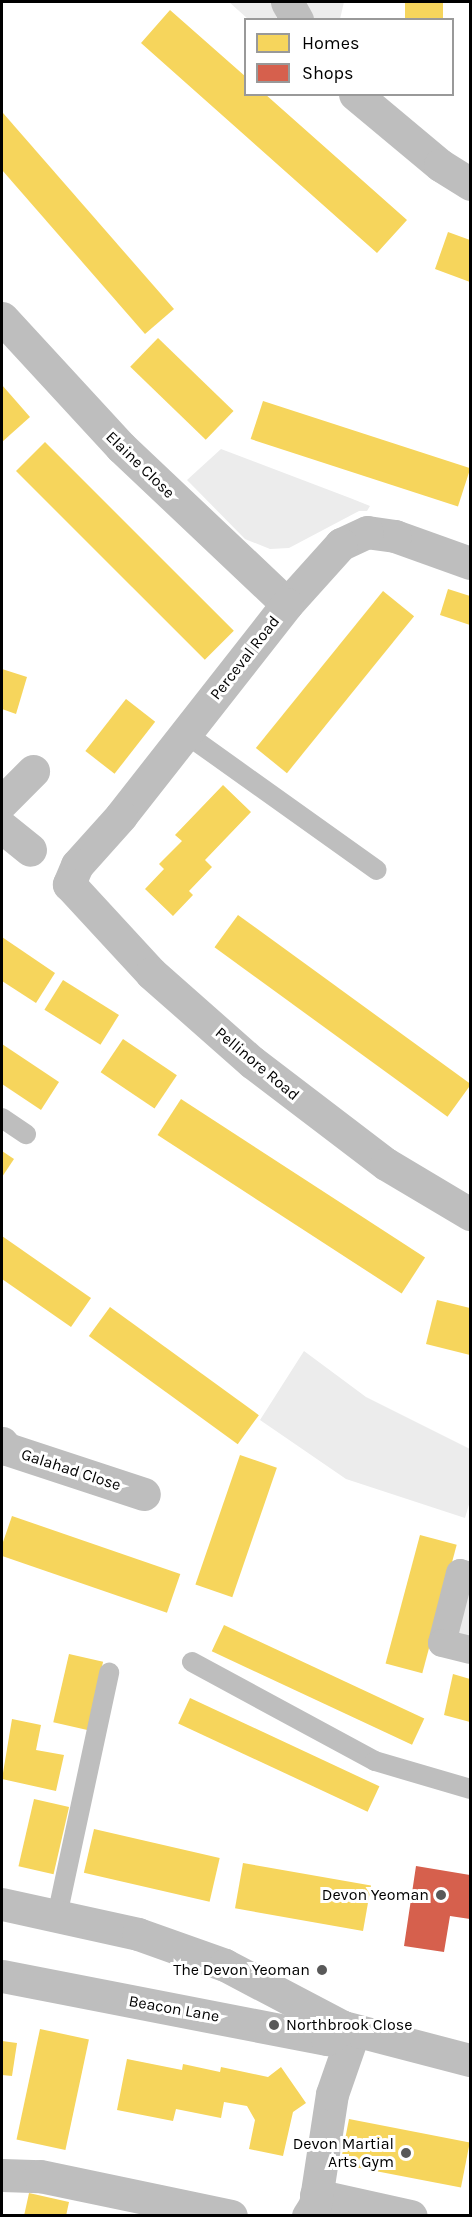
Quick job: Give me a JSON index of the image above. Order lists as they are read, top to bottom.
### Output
{
  "streets": {
    "street": [
      "Elaine Close",
      "Perceval Road",
      "Pellinore Road",
      "Galahad Close",
      "Beacon Lane"
    ]
  },
  "crossings": [
    ["Elaine Close", "Perceval Road"],
    ["Perceval Road", "Pellinore Road"]
  ],
  "places": [
    "Devon Yeoman",
    "The Devon Yeoman",
    "Northbrook Close",
    "Devon Martial Arts Gym"
  ],
  "legend": ["Homes", "Shops"]
}
